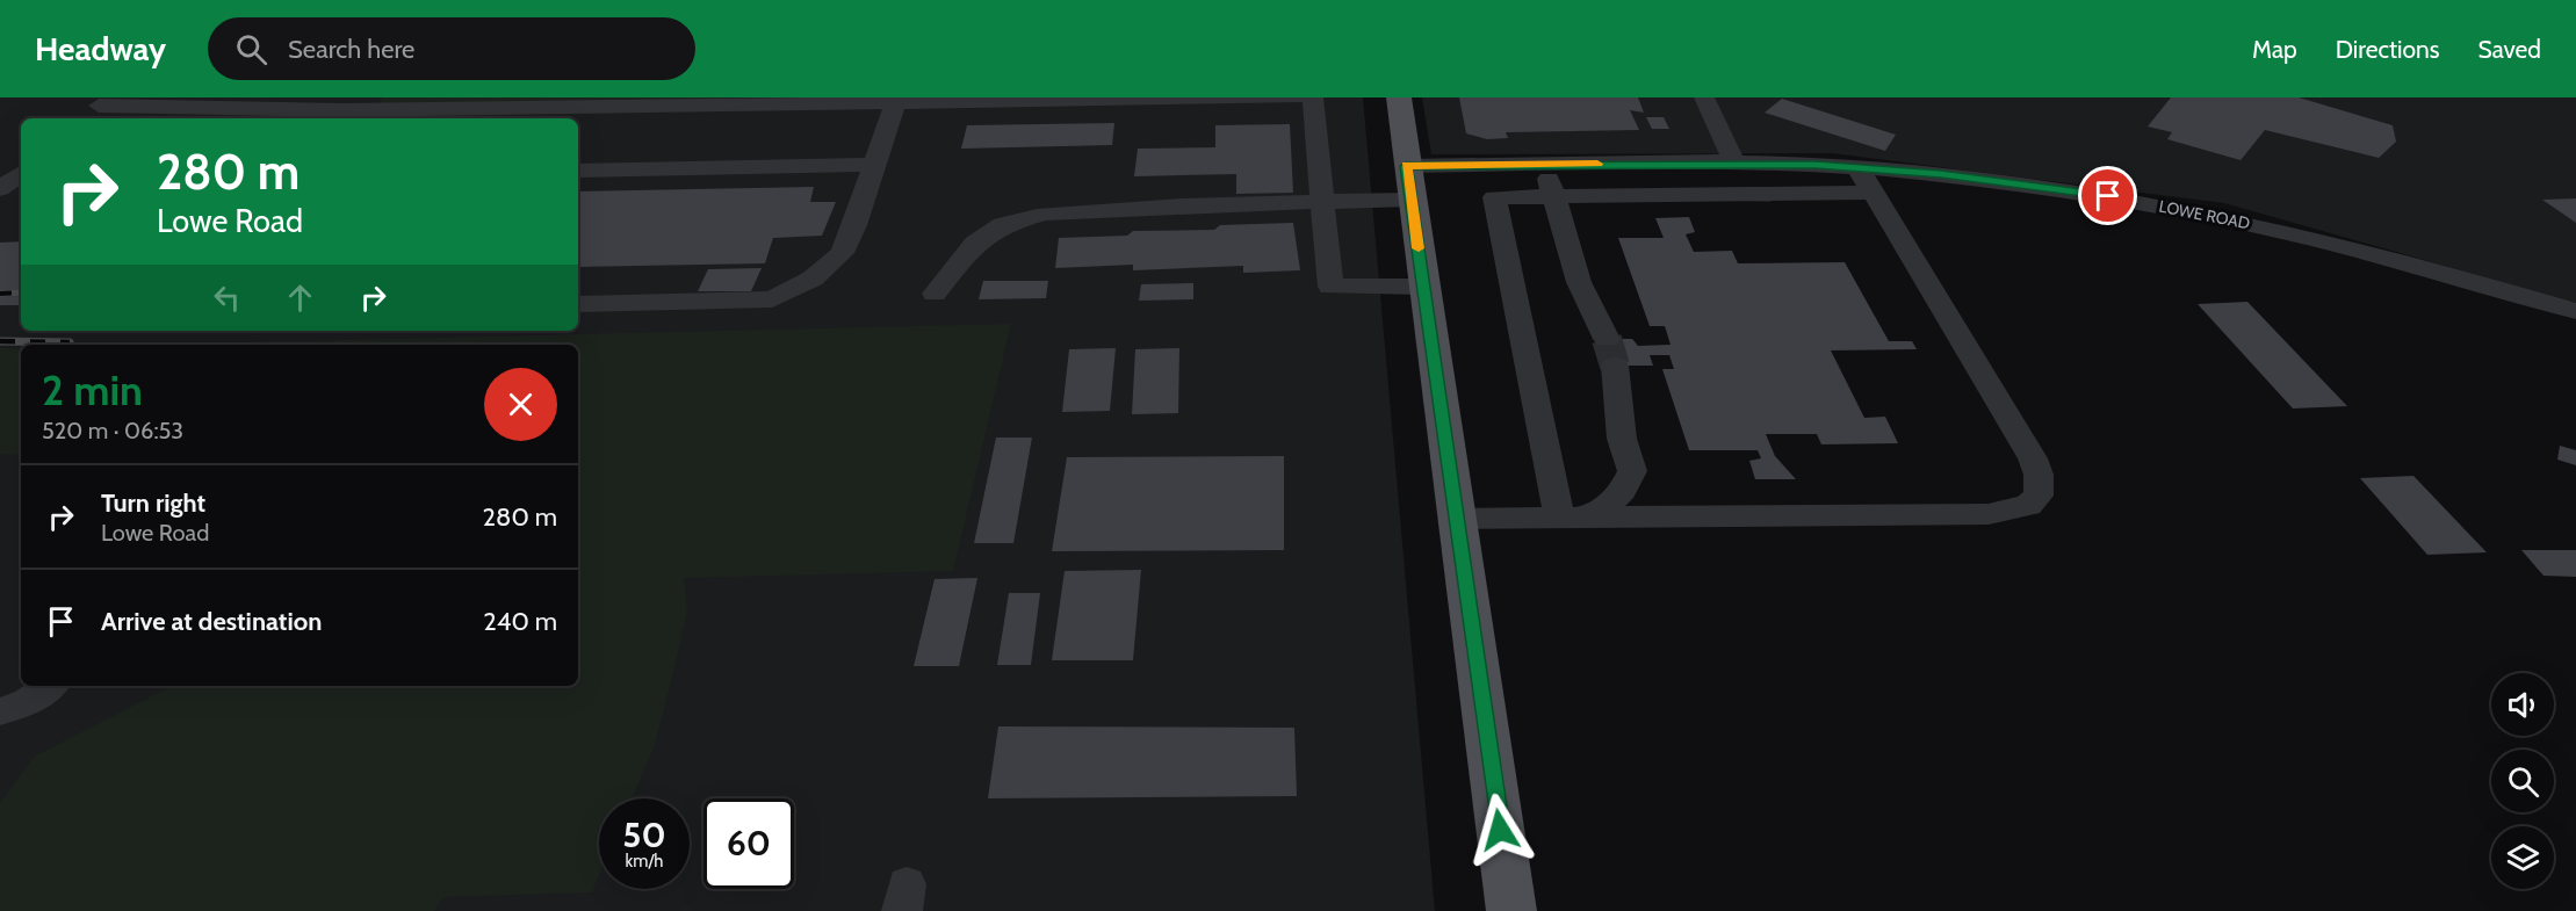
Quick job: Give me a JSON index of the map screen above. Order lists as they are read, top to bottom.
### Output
{
  "streets": {
    "street": ["LOWE ROAD"]
  },
  "page": {
    "header": "Headway",
    "search": "Search here",
    "nav": ["Map", "Directions", "Saved"],
    "turn": ["280 m", "Lowe Road"],
    "heading": ["2 min", "520 m · 06:53"],
    "list": [
      {
        "name": "Turn right",
        "note": "Lowe Road",
        "value": "280 m"
      },
      {
        "name": "Arrive at destination",
        "value": "240 m"
      }
    ],
    "speed": "50 km/h",
    "limit": "60"
  }
}
